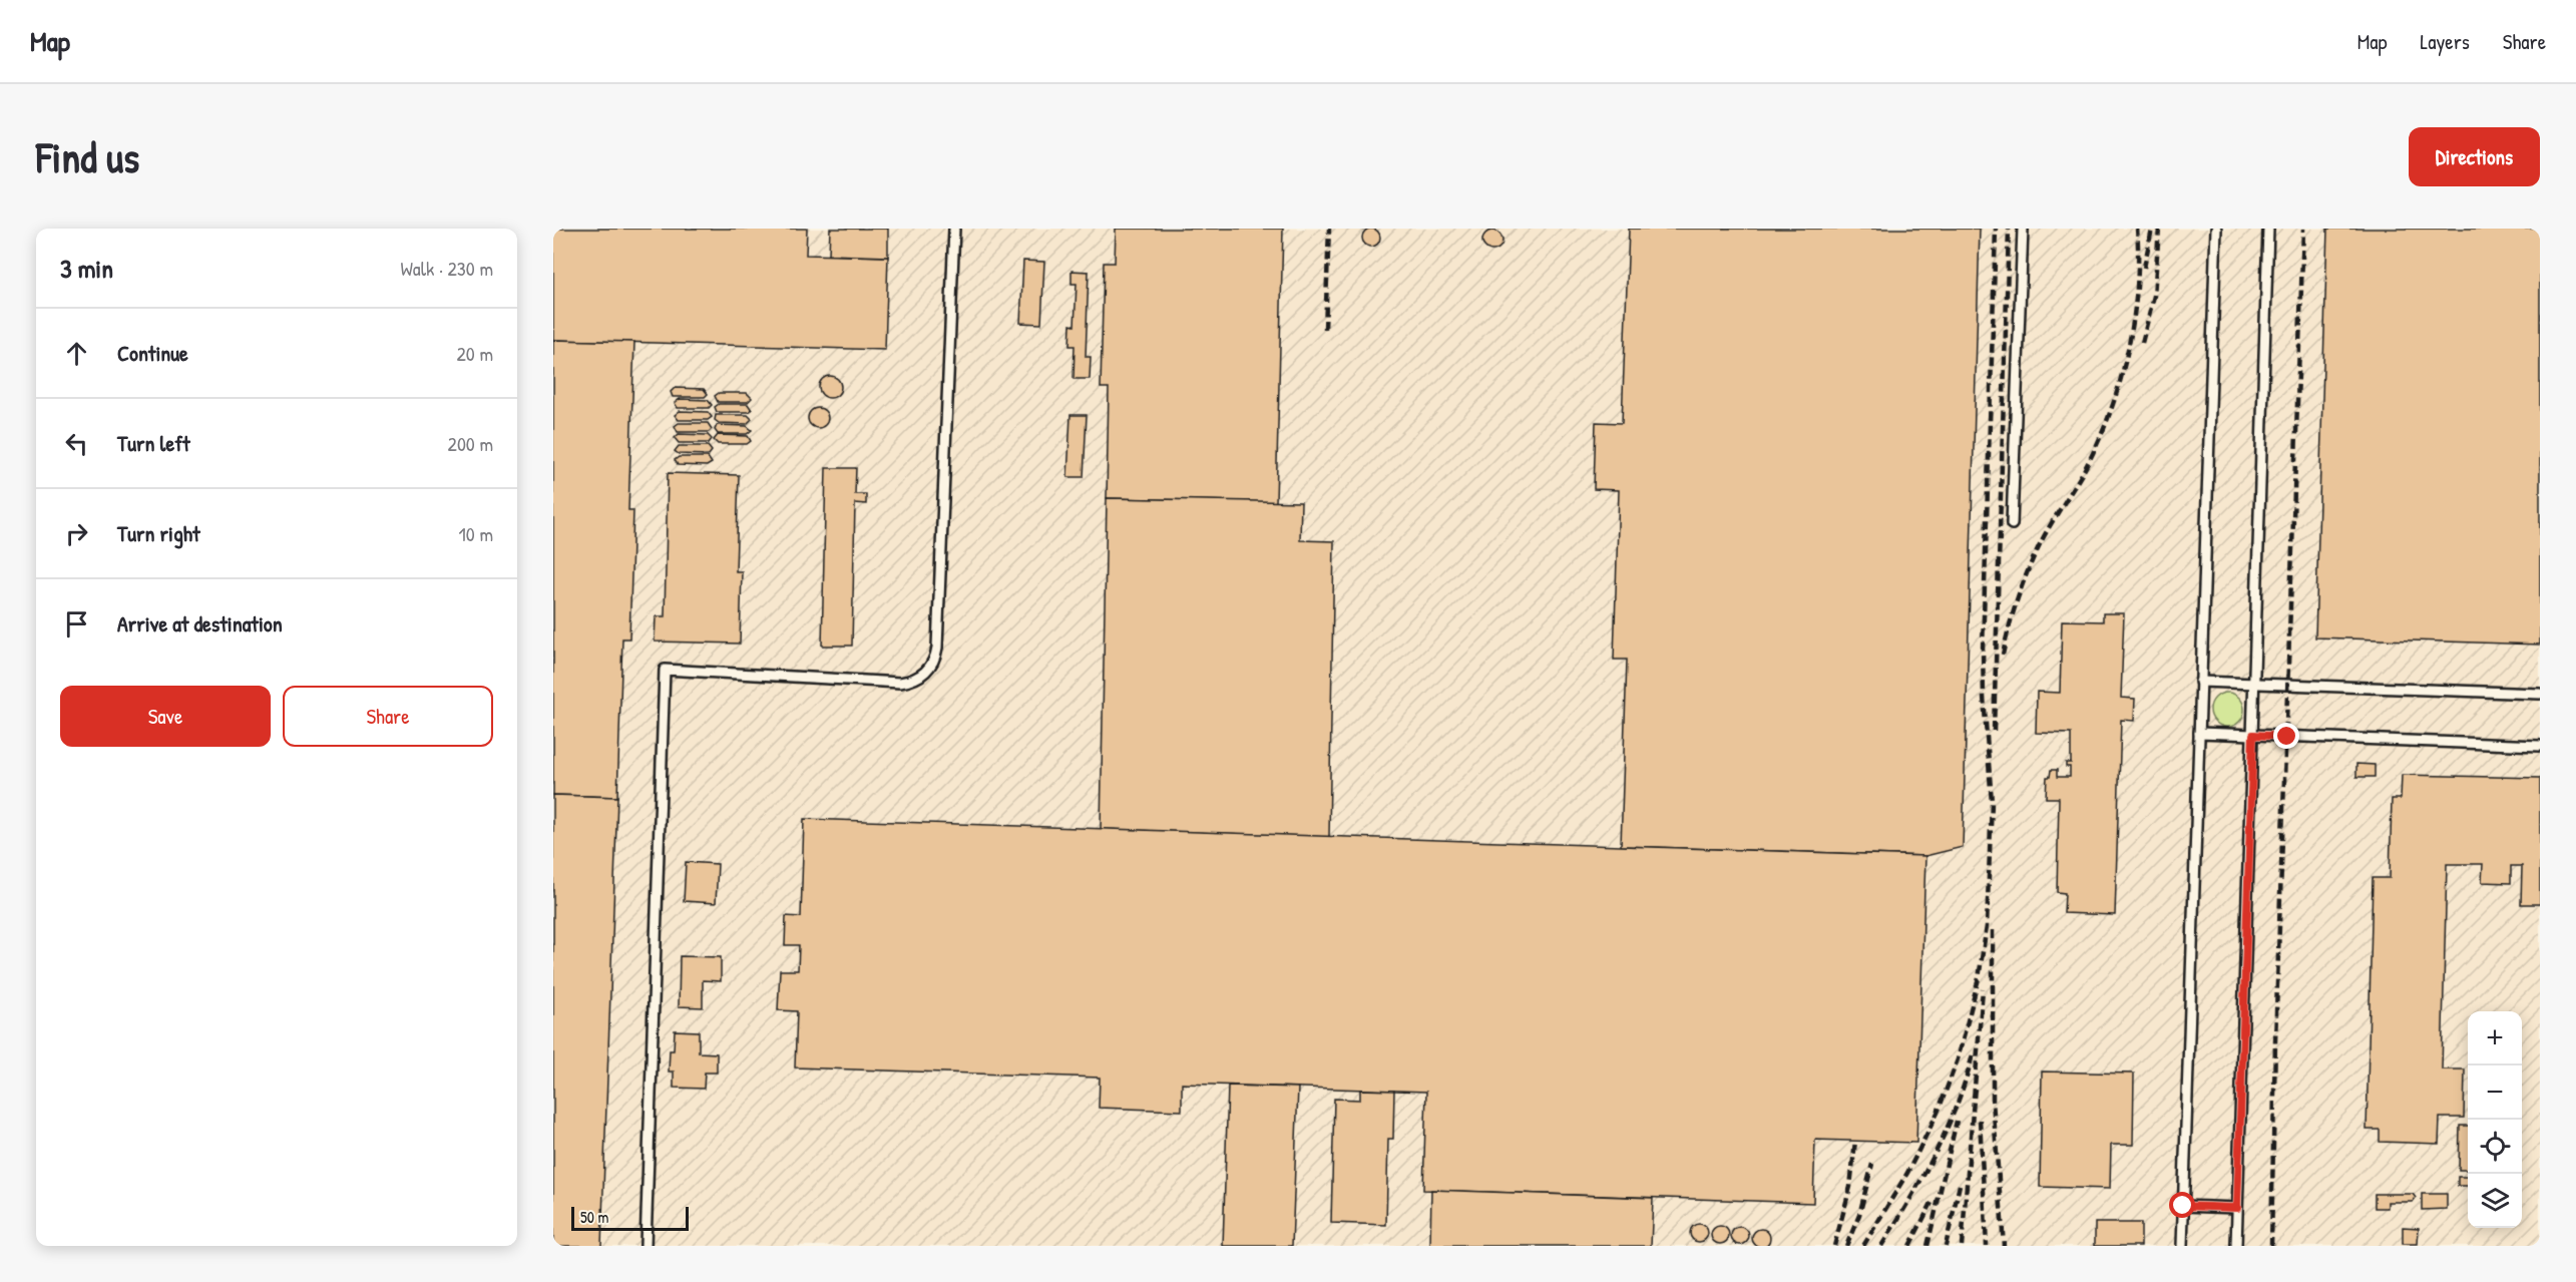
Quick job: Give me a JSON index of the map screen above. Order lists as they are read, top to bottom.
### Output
{
  "scale_bar": "50 m",
  "page": {
    "header": "Map",
    "nav": ["Map", "Layers", "Share"],
    "buttons": [
      "Directions",
      ["Save", "Share"]
    ],
    "title": "Find us",
    "heading": ["3 min", "Walk · 230 m"],
    "list": [
      ["Continue", "20 m"],
      ["Turn left", "200 m"],
      ["Turn right", "10 m"],
      "Arrive at destination"
    ],
    "map_buttons": ["+", "−"],
    "scale": "50 m"
  }
}
